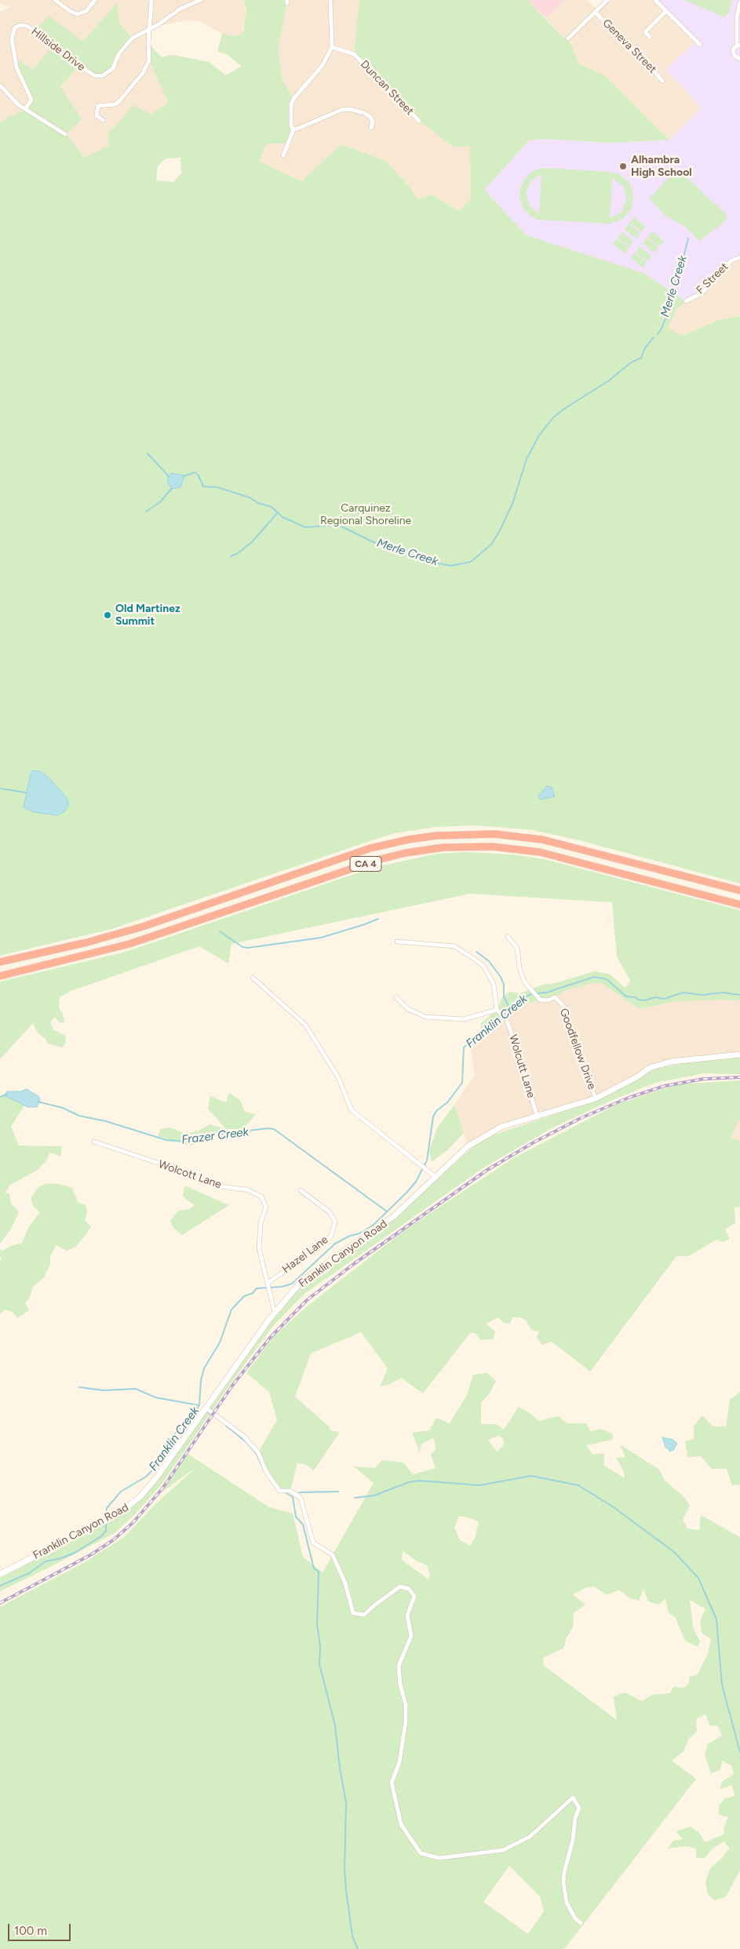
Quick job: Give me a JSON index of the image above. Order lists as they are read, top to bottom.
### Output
{
  "streets": {
    "highway": ["CA 4"],
    "street": [
      "Geneva Street",
      "Hillside Drive",
      "Duncan Street",
      "F Street",
      "Goodfellow Drive",
      "Wolcutt Lane",
      "Wolcott Lane",
      "Franklin Canyon Road",
      "Hazel Lane"
    ]
  },
  "crossings": [
    ["Goodfellow Drive", "Franklin Canyon Road"],
    ["Wolcutt Lane", "Franklin Canyon Road"],
    ["Wolcott Lane", "Franklin Canyon Road"],
    ["Wolcott Lane", "Hazel Lane"]
  ],
  "water": ["Merle Creek", "Franklin Creek", "Frazer Creek"],
  "parks": ["Carquinez Regional Shoreline"],
  "places": ["Alhambra High School", "Old Martinez Summit"],
  "scale_bar": "100 m"
}
